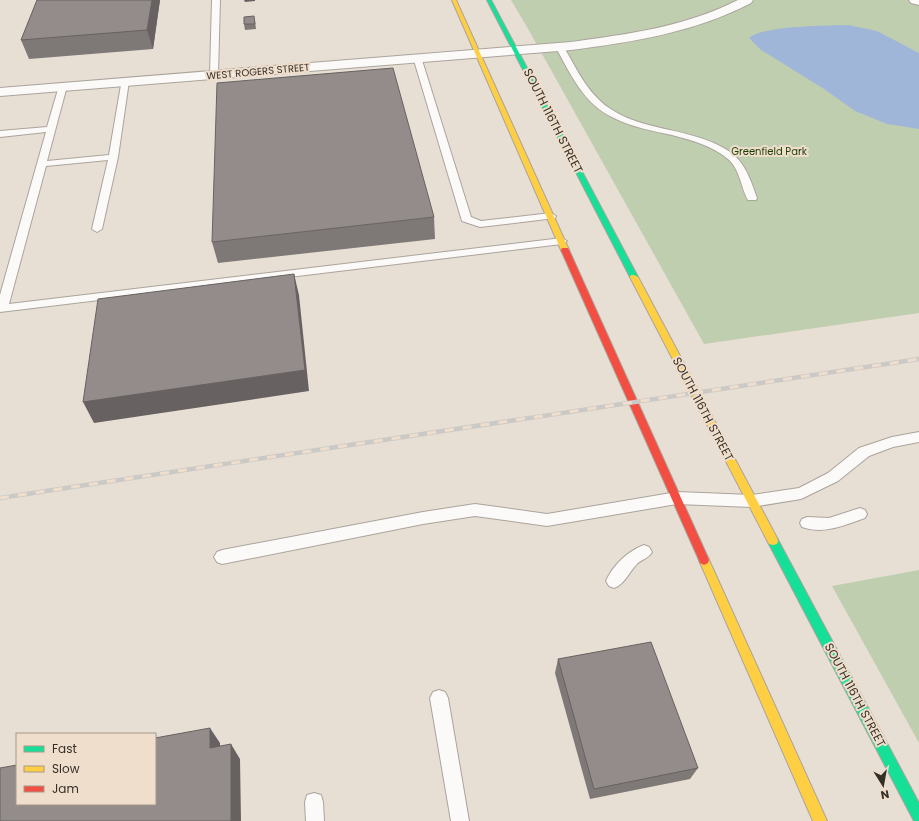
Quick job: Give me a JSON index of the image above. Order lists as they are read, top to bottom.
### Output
{
  "streets": {
    "street": ["WEST ROGERS STREET", "SOUTH 116TH STREET"]
  },
  "crossings": [
    ["WEST ROGERS STREET", "SOUTH 116TH STREET"]
  ],
  "parks": ["Greenfield Park"],
  "legend": ["Fast", "Slow", "Jam"],
  "north": "bottom"
}
